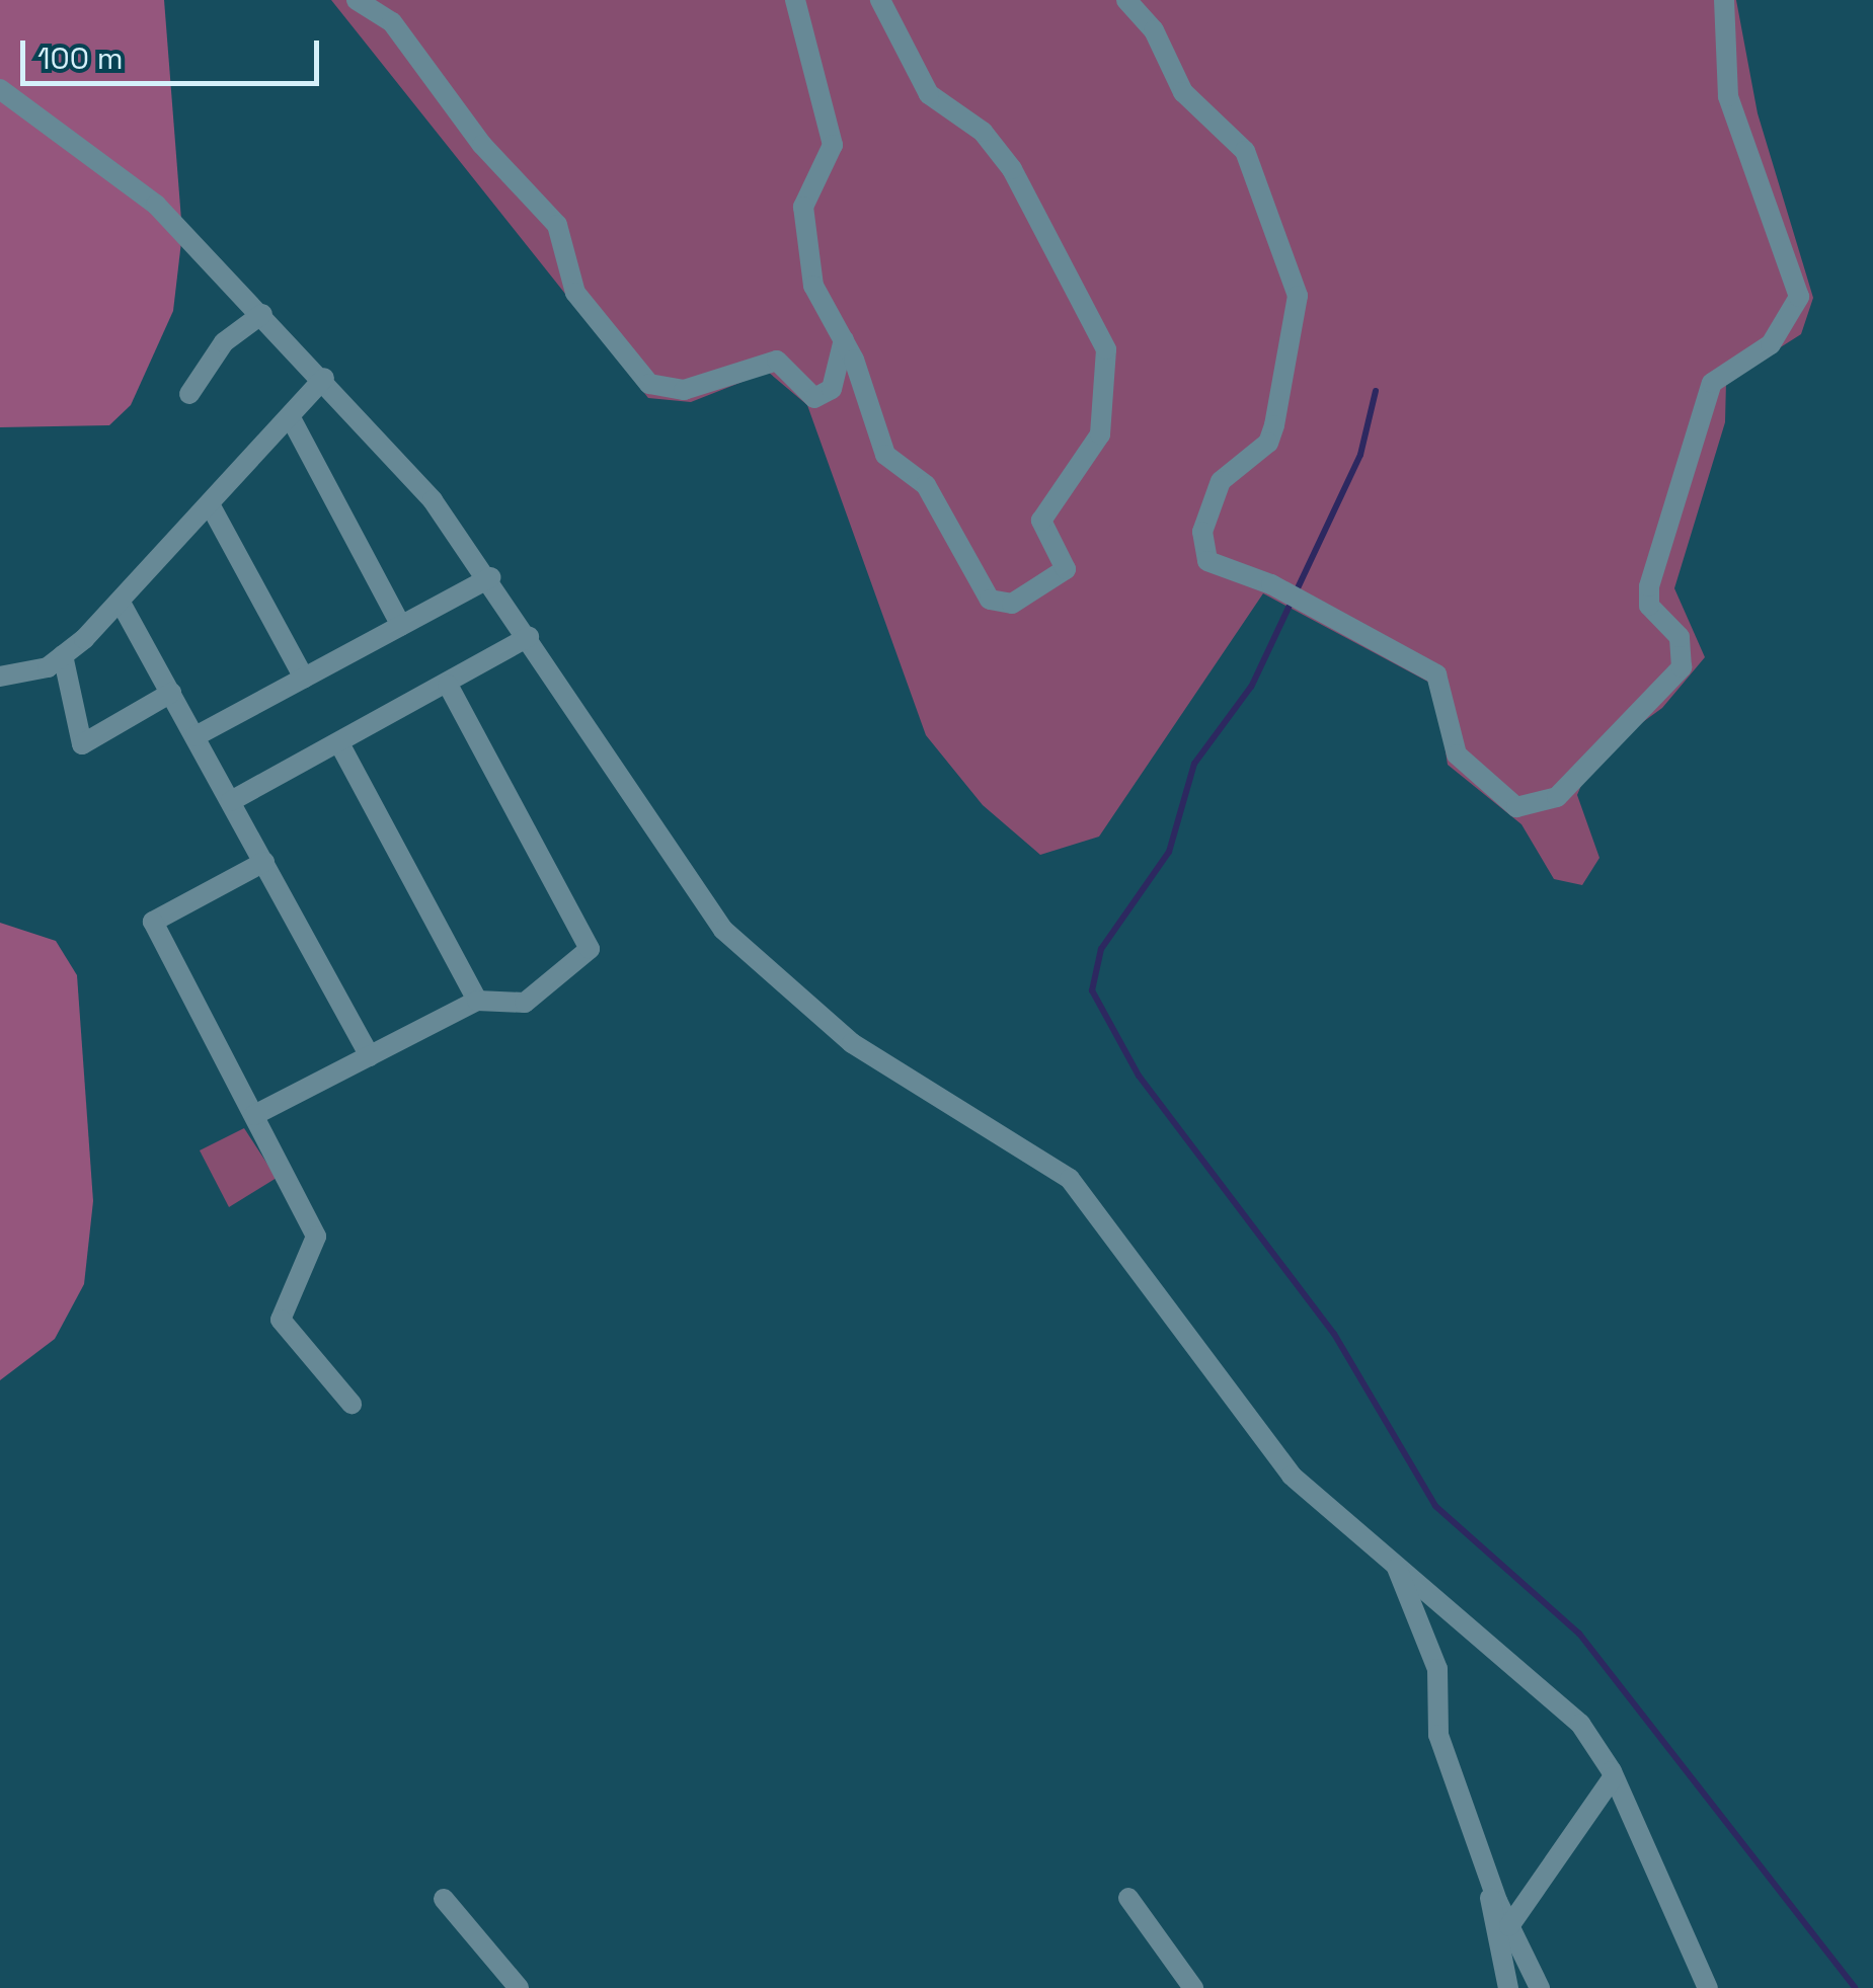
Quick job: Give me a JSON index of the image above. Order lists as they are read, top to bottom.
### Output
{
  "scale_bar": "100 m"
}
